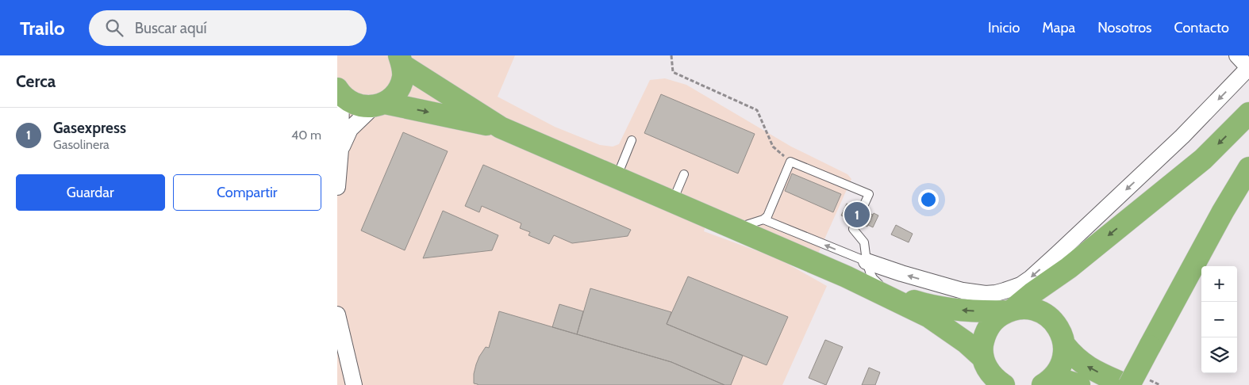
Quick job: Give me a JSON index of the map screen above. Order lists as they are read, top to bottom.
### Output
{
  "page": {
    "header": "Trailo",
    "search": "Buscar aquí",
    "nav": [
      "Inicio",
      "Mapa",
      "Nosotros",
      "Contacto"
    ],
    "heading": "Cerca",
    "list": [
      {
        "mark": "1",
        "name": "Gasexpress",
        "note": "Gasolinera",
        "value": "40 m"
      }
    ],
    "buttons": ["Guardar", "Compartir"],
    "pins": "1",
    "map_buttons": ["+", "−"]
  }
}
